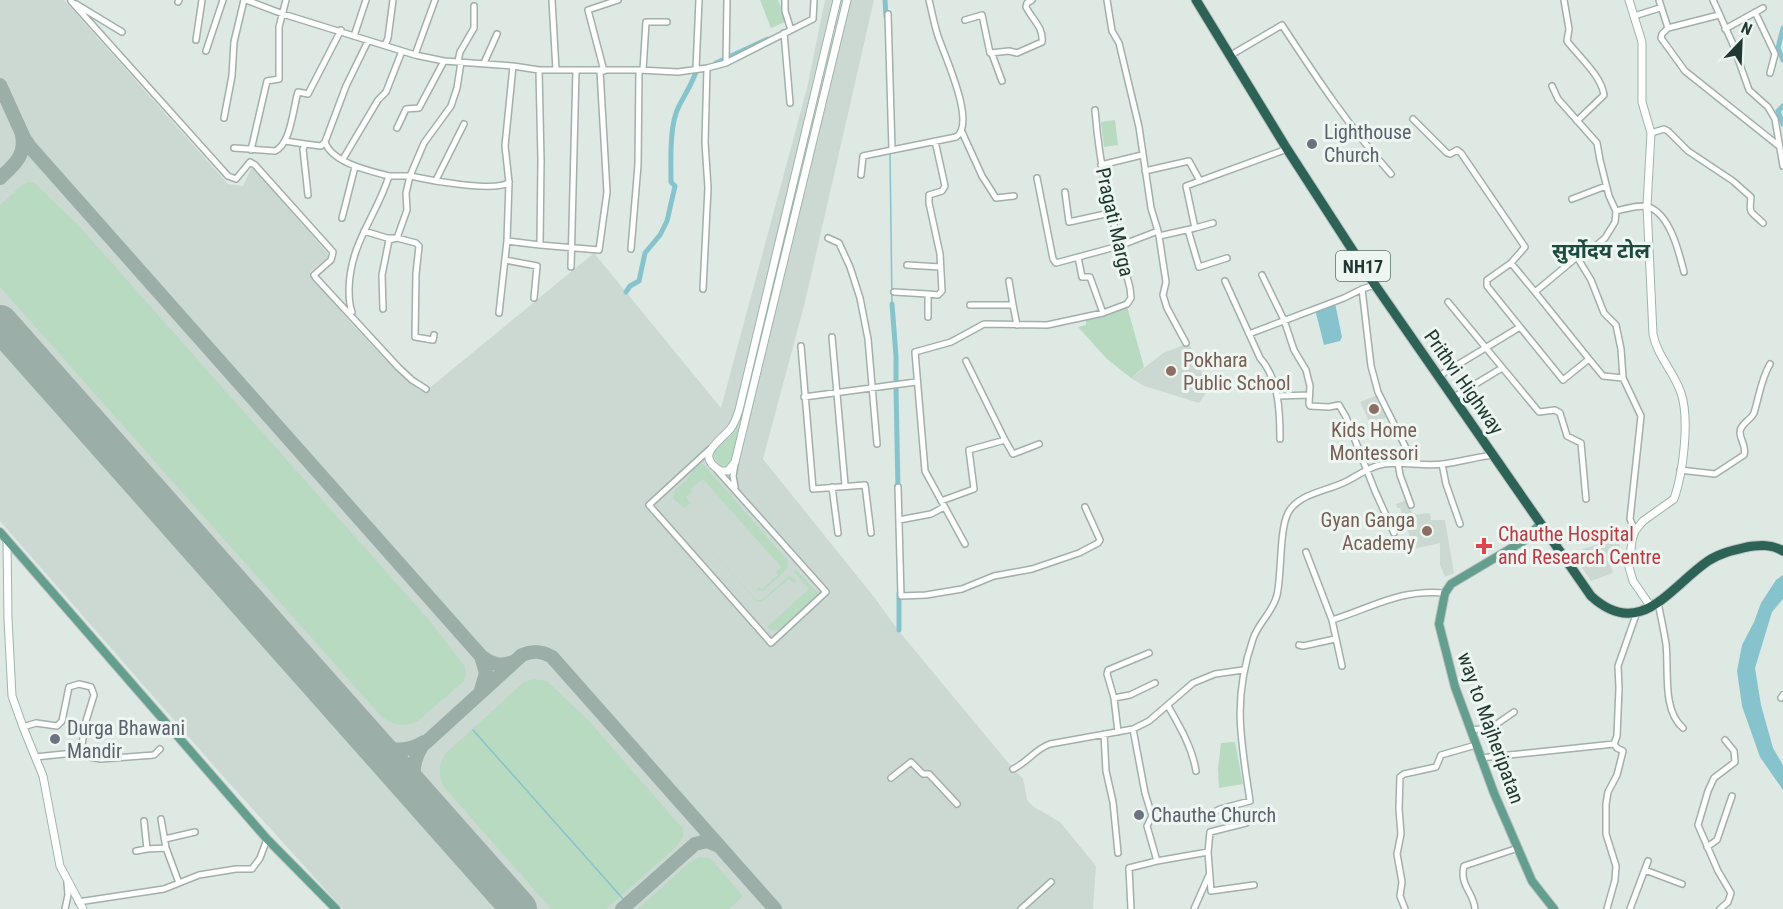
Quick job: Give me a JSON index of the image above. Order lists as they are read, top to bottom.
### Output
{
  "streets": {
    "highway": ["NH17", "Prithvi Highway"],
    "main road": ["way to Majheripatan"],
    "street": ["Pragati Marga"]
  },
  "districts": ["सुर्योदय टोल"],
  "places": {
    "other": [
      "Lighthouse Church",
      "Pokhara Public School",
      "Kids Home Montessori",
      "Gyan Ganga Academy",
      "Durga Bhawani Mandir",
      "Chauthe Church"
    ],
    "health": ["Chauthe Hospital and Research Centre"]
  },
  "north": "top right"
}
